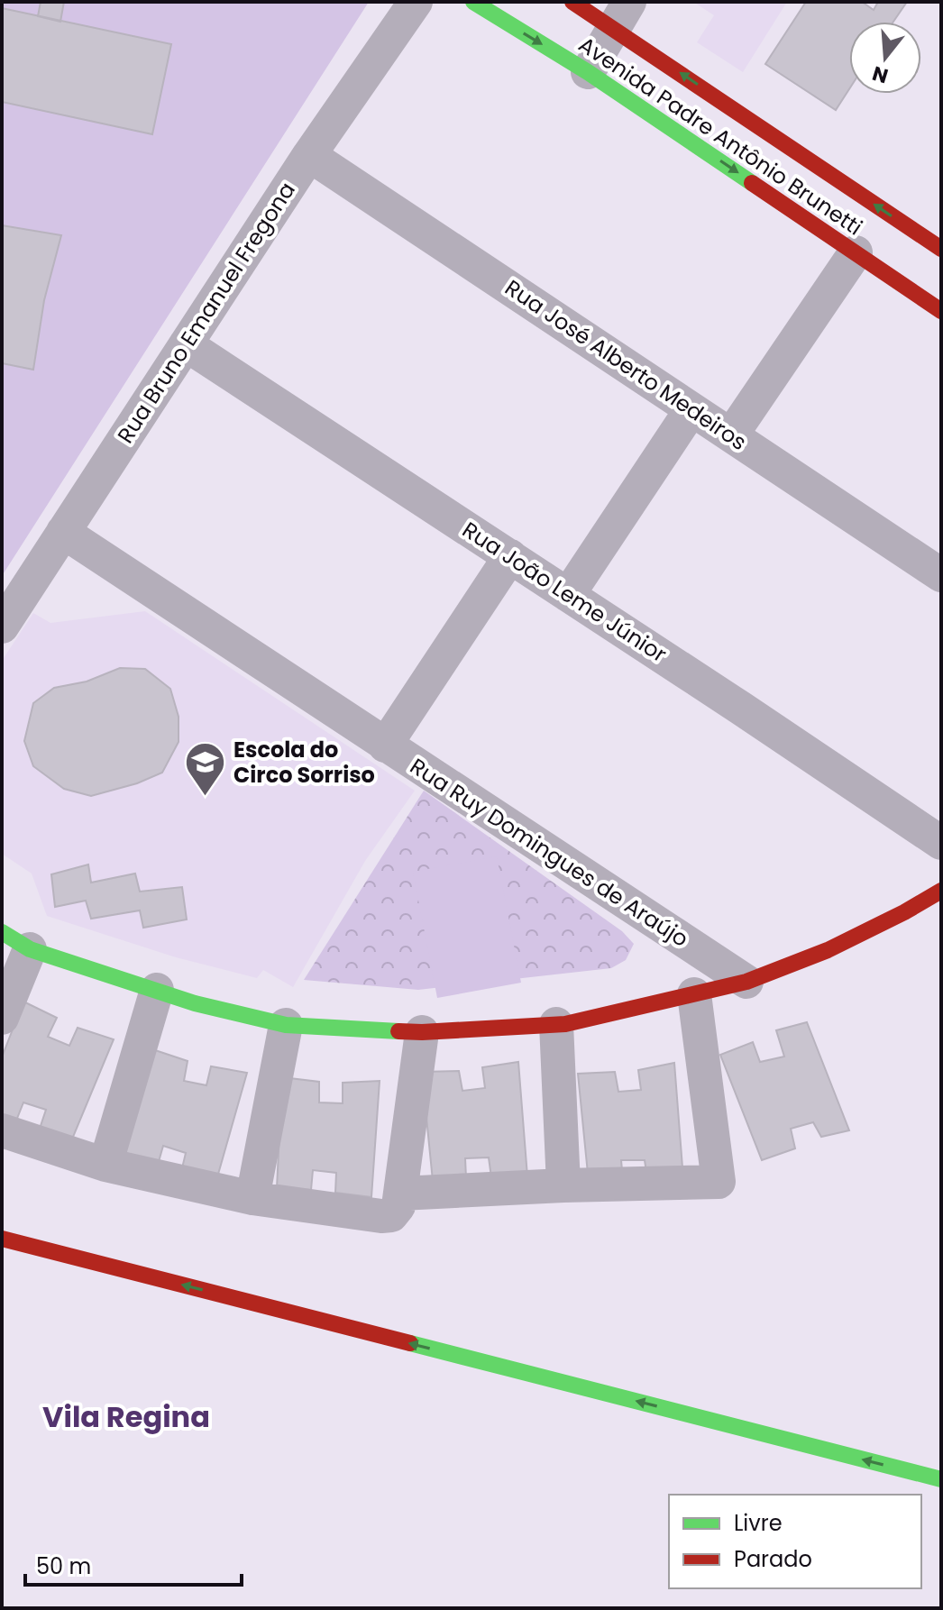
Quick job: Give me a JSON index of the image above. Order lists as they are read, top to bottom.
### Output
{
  "streets": {
    "street": [
      "Avenida Padre Antônio Brunetti",
      "Rua Bruno Emanuel Fregona",
      "Rua José Alberto Medeiros",
      "Rua João Leme Júnior",
      "Rua Ruy Domingues de Araújo"
    ]
  },
  "crossings": [
    ["Rua Bruno Emanuel Fregona", "Rua José Alberto Medeiros"],
    ["Rua Bruno Emanuel Fregona", "Rua João Leme Júnior"],
    ["Rua Bruno Emanuel Fregona", "Rua Ruy Domingues de Araújo"]
  ],
  "districts": ["Vila Regina"],
  "places": {
    "school or university": ["Escola do Circo Sorriso"]
  },
  "legend": ["Livre", "Parado"],
  "scale_bar": "50 m",
  "north": "bottom"
}
